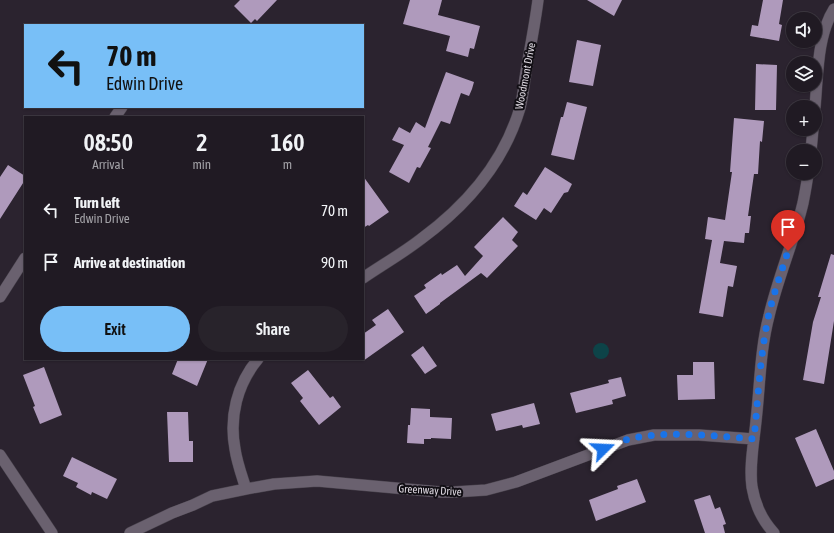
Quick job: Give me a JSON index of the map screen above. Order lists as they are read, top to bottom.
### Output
{
  "streets": {
    "street": ["Woodmont Drive", "Greenway Drive"]
  },
  "page": {
    "map_buttons": ["+", "−"],
    "turn": ["70 m", "Edwin Drive"],
    "eta": [
      "08:50",
      "Arrival",
      "2",
      "min",
      "160",
      "m"
    ],
    "list": [
      {
        "name": "Turn left",
        "note": "Edwin Drive",
        "value": "70 m"
      },
      {
        "name": "Arrive at destination",
        "value": "90 m"
      }
    ],
    "buttons": ["Exit", "Share"]
  }
}
